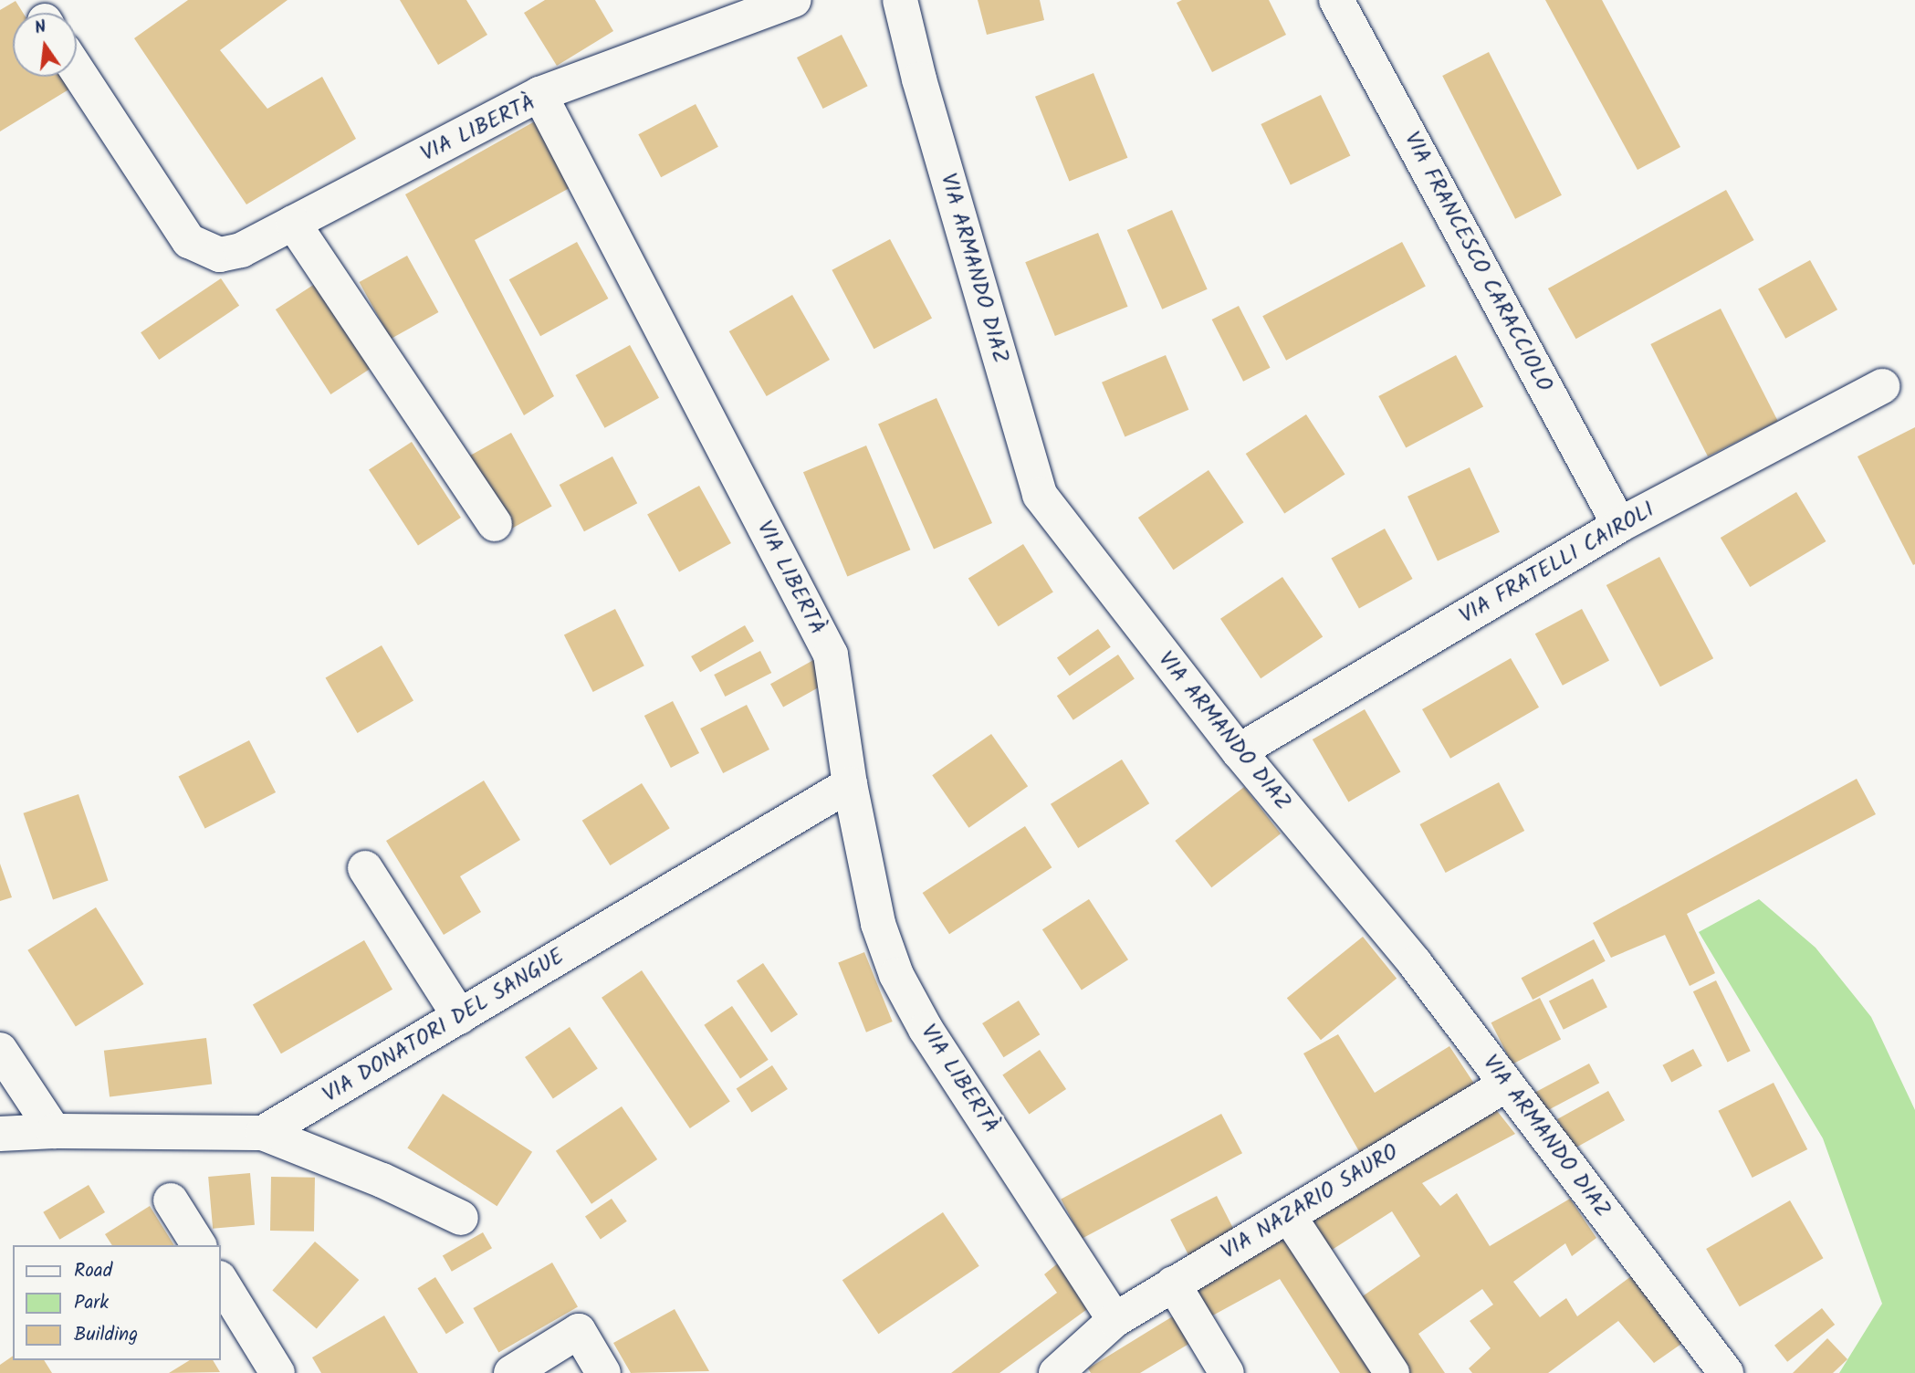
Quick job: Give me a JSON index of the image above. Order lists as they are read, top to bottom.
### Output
{
  "streets": {
    "street": [
      "VIA LIBERTÀ",
      "VIA FRANCESCO CARACCIOLO",
      "VIA ARMANDO DIAZ",
      "VIA FRATELLI CAIROLI",
      "VIA DONATORI DEL SANGUE",
      "VIA NAZARIO SAURO"
    ]
  },
  "crossings": [
    ["VIA LIBERTÀ", "VIA DONATORI DEL SANGUE"],
    ["VIA LIBERTÀ", "VIA NAZARIO SAURO"],
    ["VIA FRANCESCO CARACCIOLO", "VIA FRATELLI CAIROLI"],
    ["VIA ARMANDO DIAZ", "VIA FRATELLI CAIROLI"],
    ["VIA ARMANDO DIAZ", "VIA NAZARIO SAURO"]
  ],
  "legend": ["Road", "Park", "Building"],
  "north": "top"
}
